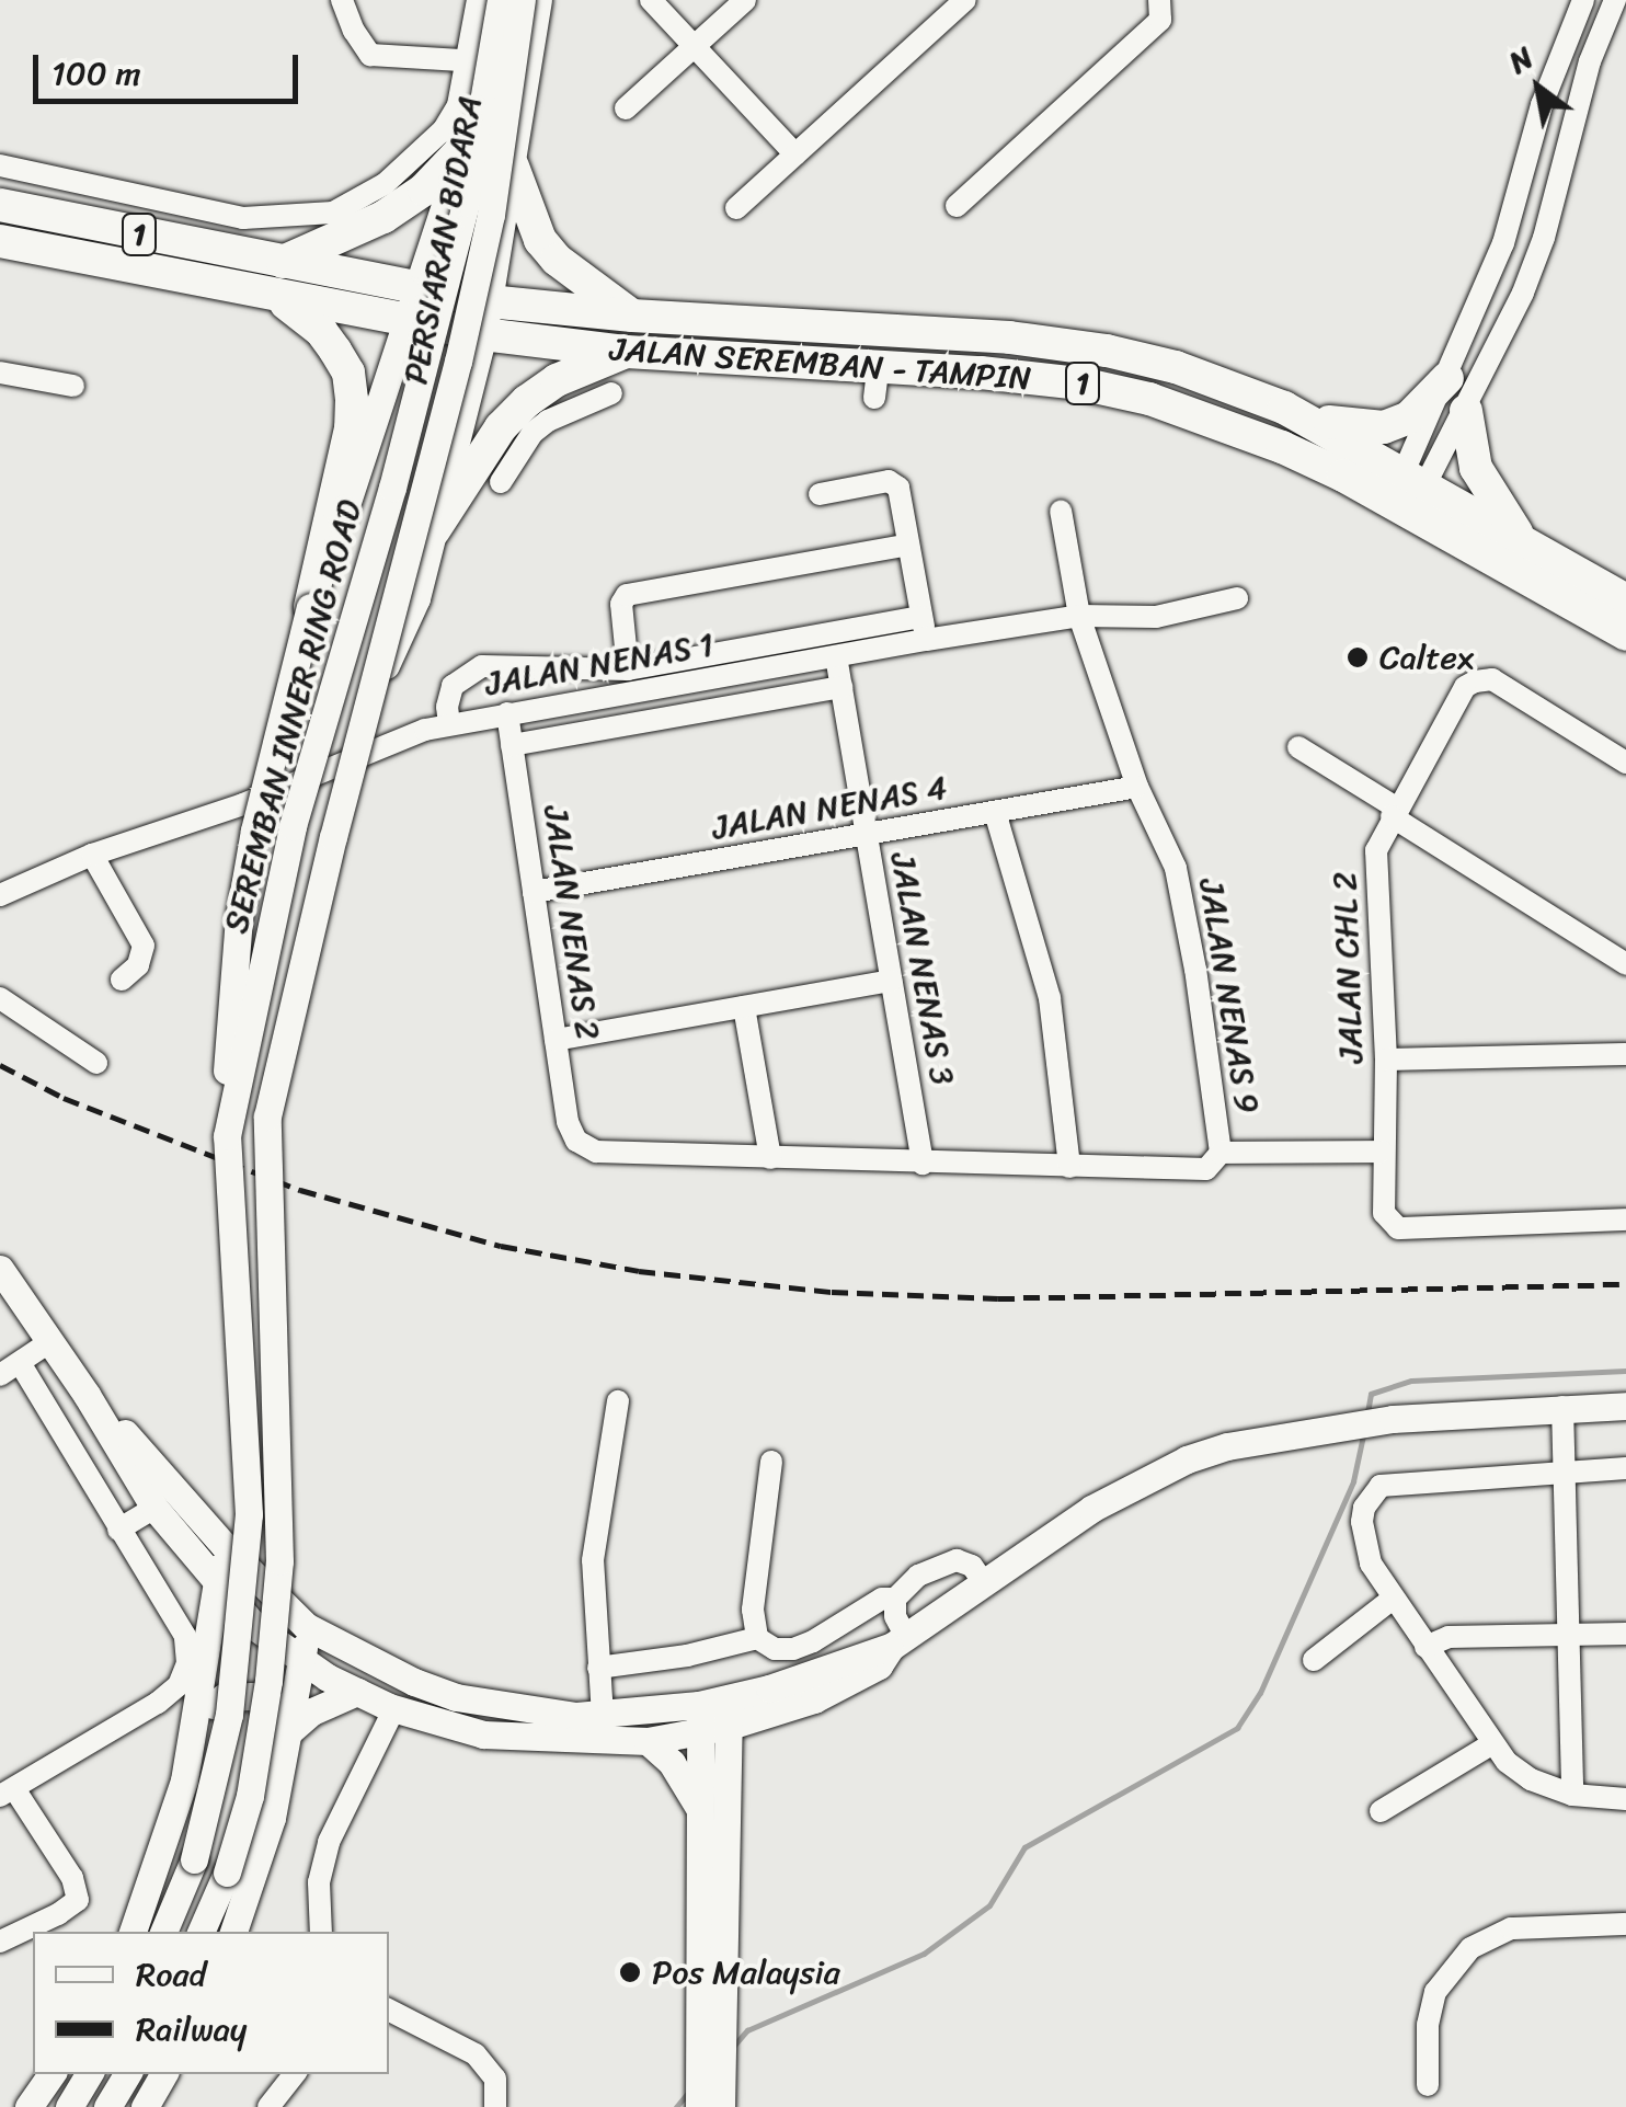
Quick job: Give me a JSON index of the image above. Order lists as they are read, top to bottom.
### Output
{
  "streets": {
    "highway": ["1", "JALAN SEREMBAN - TAMPIN"],
    "main road": ["PERSIARAN BIDARA", "SEREMBAN INNER RING ROAD"],
    "street": [
      "JALAN NENAS 1",
      "JALAN NENAS 4",
      "JALAN NENAS 2",
      "JALAN CHL 2",
      "JALAN NENAS 3",
      "JALAN NENAS 9"
    ]
  },
  "crossings": [
    ["1", "PERSIARAN BIDARA"],
    ["1", "JALAN SEREMBAN - TAMPIN"],
    ["PERSIARAN BIDARA", "JALAN SEREMBAN - TAMPIN"],
    ["PERSIARAN BIDARA", "SEREMBAN INNER RING ROAD"],
    ["JALAN NENAS 1", "JALAN NENAS 2"],
    ["JALAN NENAS 1", "JALAN NENAS 3"],
    ["JALAN NENAS 1", "JALAN NENAS 9"],
    ["JALAN NENAS 4", "JALAN NENAS 2"],
    ["JALAN NENAS 4", "JALAN NENAS 3"],
    ["JALAN NENAS 4", "JALAN NENAS 9"],
    ["JALAN NENAS 2", "JALAN NENAS 9"],
    ["JALAN NENAS 3", "JALAN NENAS 9"]
  ],
  "places": ["Caltex", "Pos Malaysia"],
  "legend": ["Road", "Railway"],
  "scale_bar": "100 m",
  "north": "top left"
}
